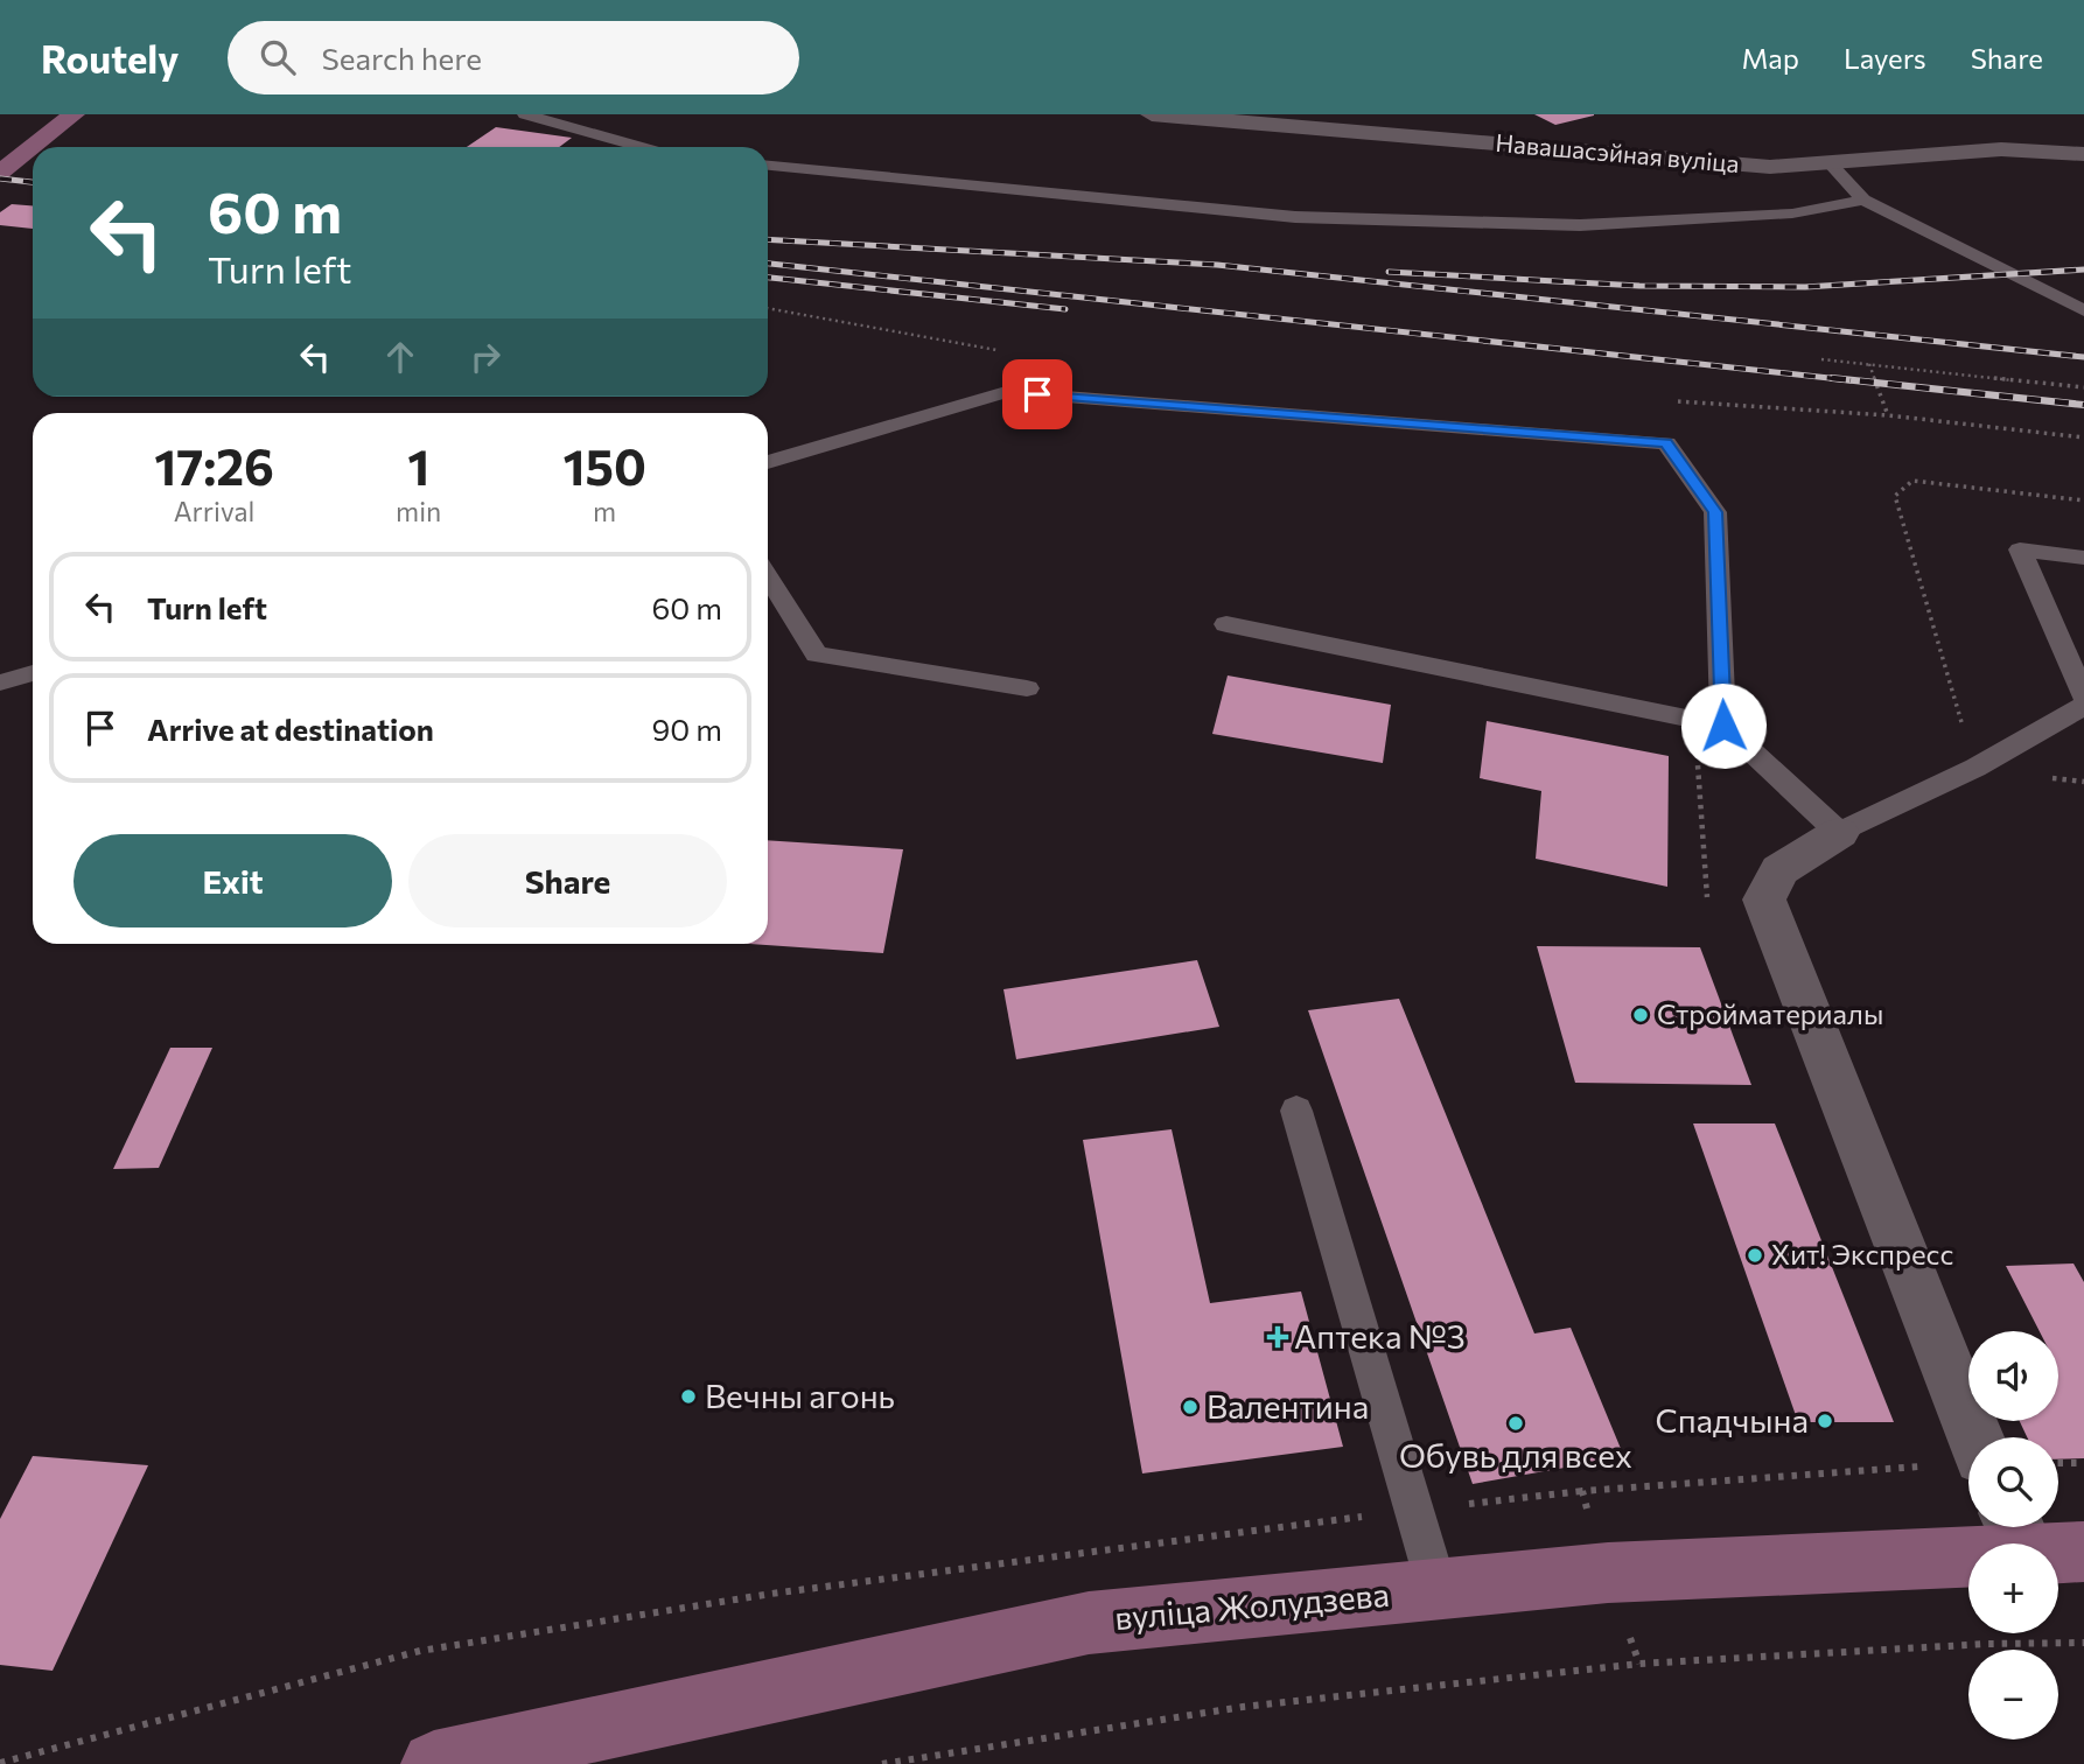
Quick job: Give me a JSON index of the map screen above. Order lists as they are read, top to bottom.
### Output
{
  "streets": {
    "main road": ["вуліца Жолудзева"],
    "street": ["Навашасэйная вуліца"]
  },
  "places": {
    "other": [
      "Стройматериалы",
      "Хит! Экспресс",
      "Вечны агонь",
      "Валентина",
      "Спадчына",
      "Обувь для всех"
    ],
    "health": ["Аптека №3"]
  },
  "page": {
    "header": "Routely",
    "search": "Search here",
    "nav": ["Map", "Layers", "Share"],
    "turn": ["60 m", "Turn left"],
    "eta": [
      "17:26",
      "Arrival",
      "1",
      "min",
      "150",
      "m"
    ],
    "list": [
      {
        "name": "Turn left",
        "value": "60 m"
      },
      {
        "name": "Arrive at destination",
        "value": "90 m"
      }
    ],
    "buttons": ["Exit", "Share"],
    "map_buttons": ["+", "−"]
  }
}
